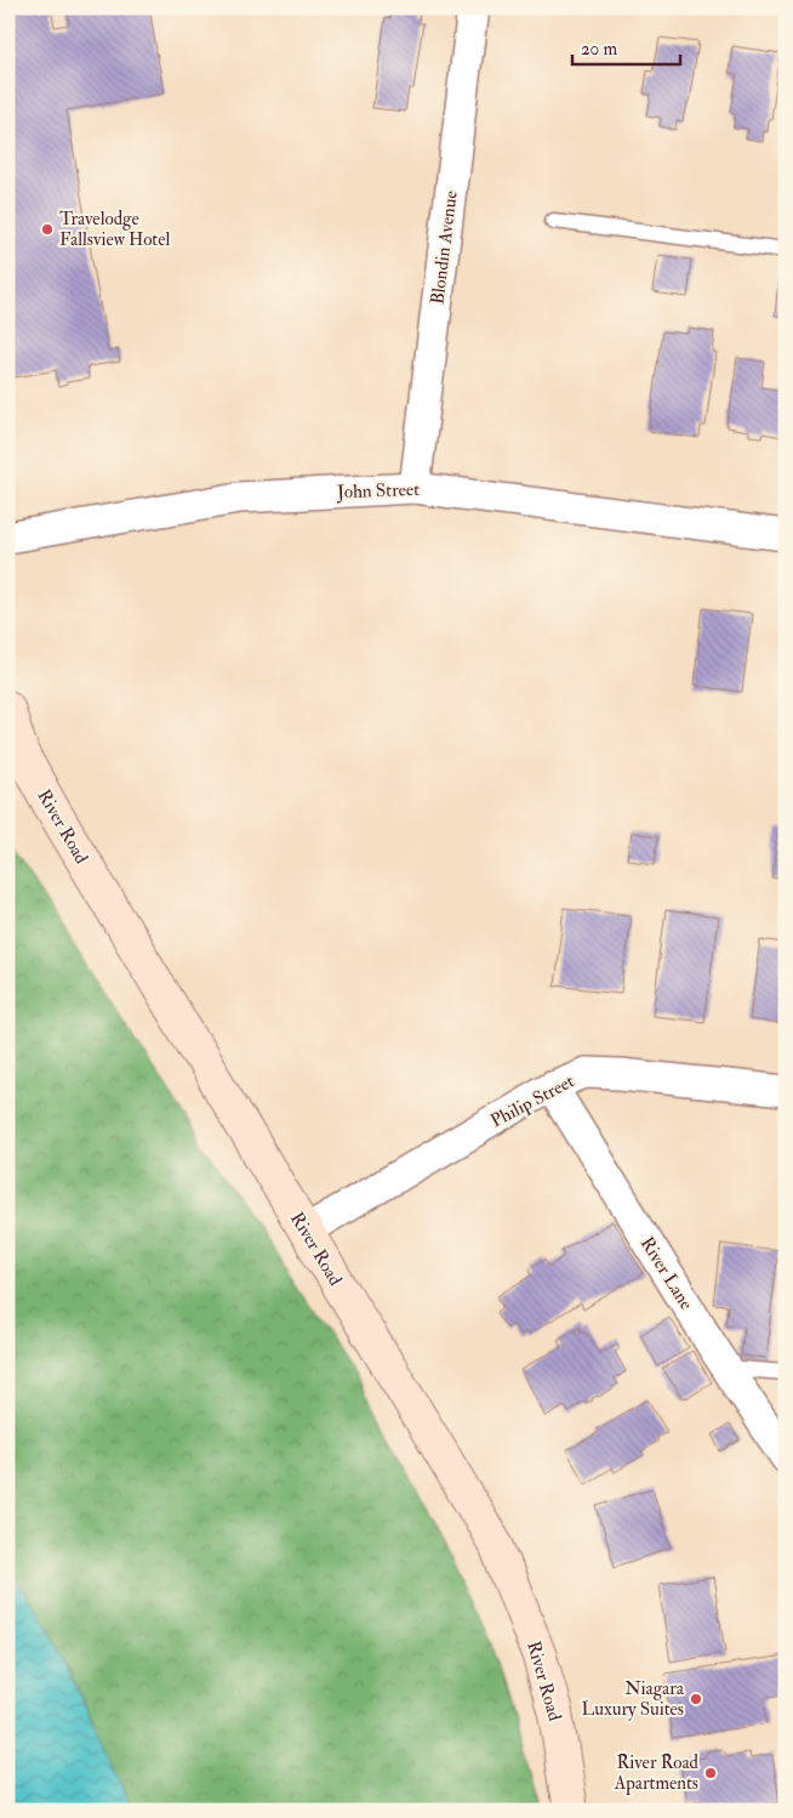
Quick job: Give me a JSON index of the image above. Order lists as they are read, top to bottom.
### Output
{
  "streets": {
    "main road": ["River Road"],
    "street": [
      "Blondin Avenue",
      "John Street",
      "Philip Street",
      "River Lane"
    ]
  },
  "crossings": [
    ["Blondin Avenue", "John Street"],
    ["River Road", "Philip Street"],
    ["Philip Street", "River Lane"]
  ],
  "places": ["Travelodge Fallsview Hotel", "Niagara Luxury Suites", "River Road Apartments"],
  "scale_bar": "20 m"
}
